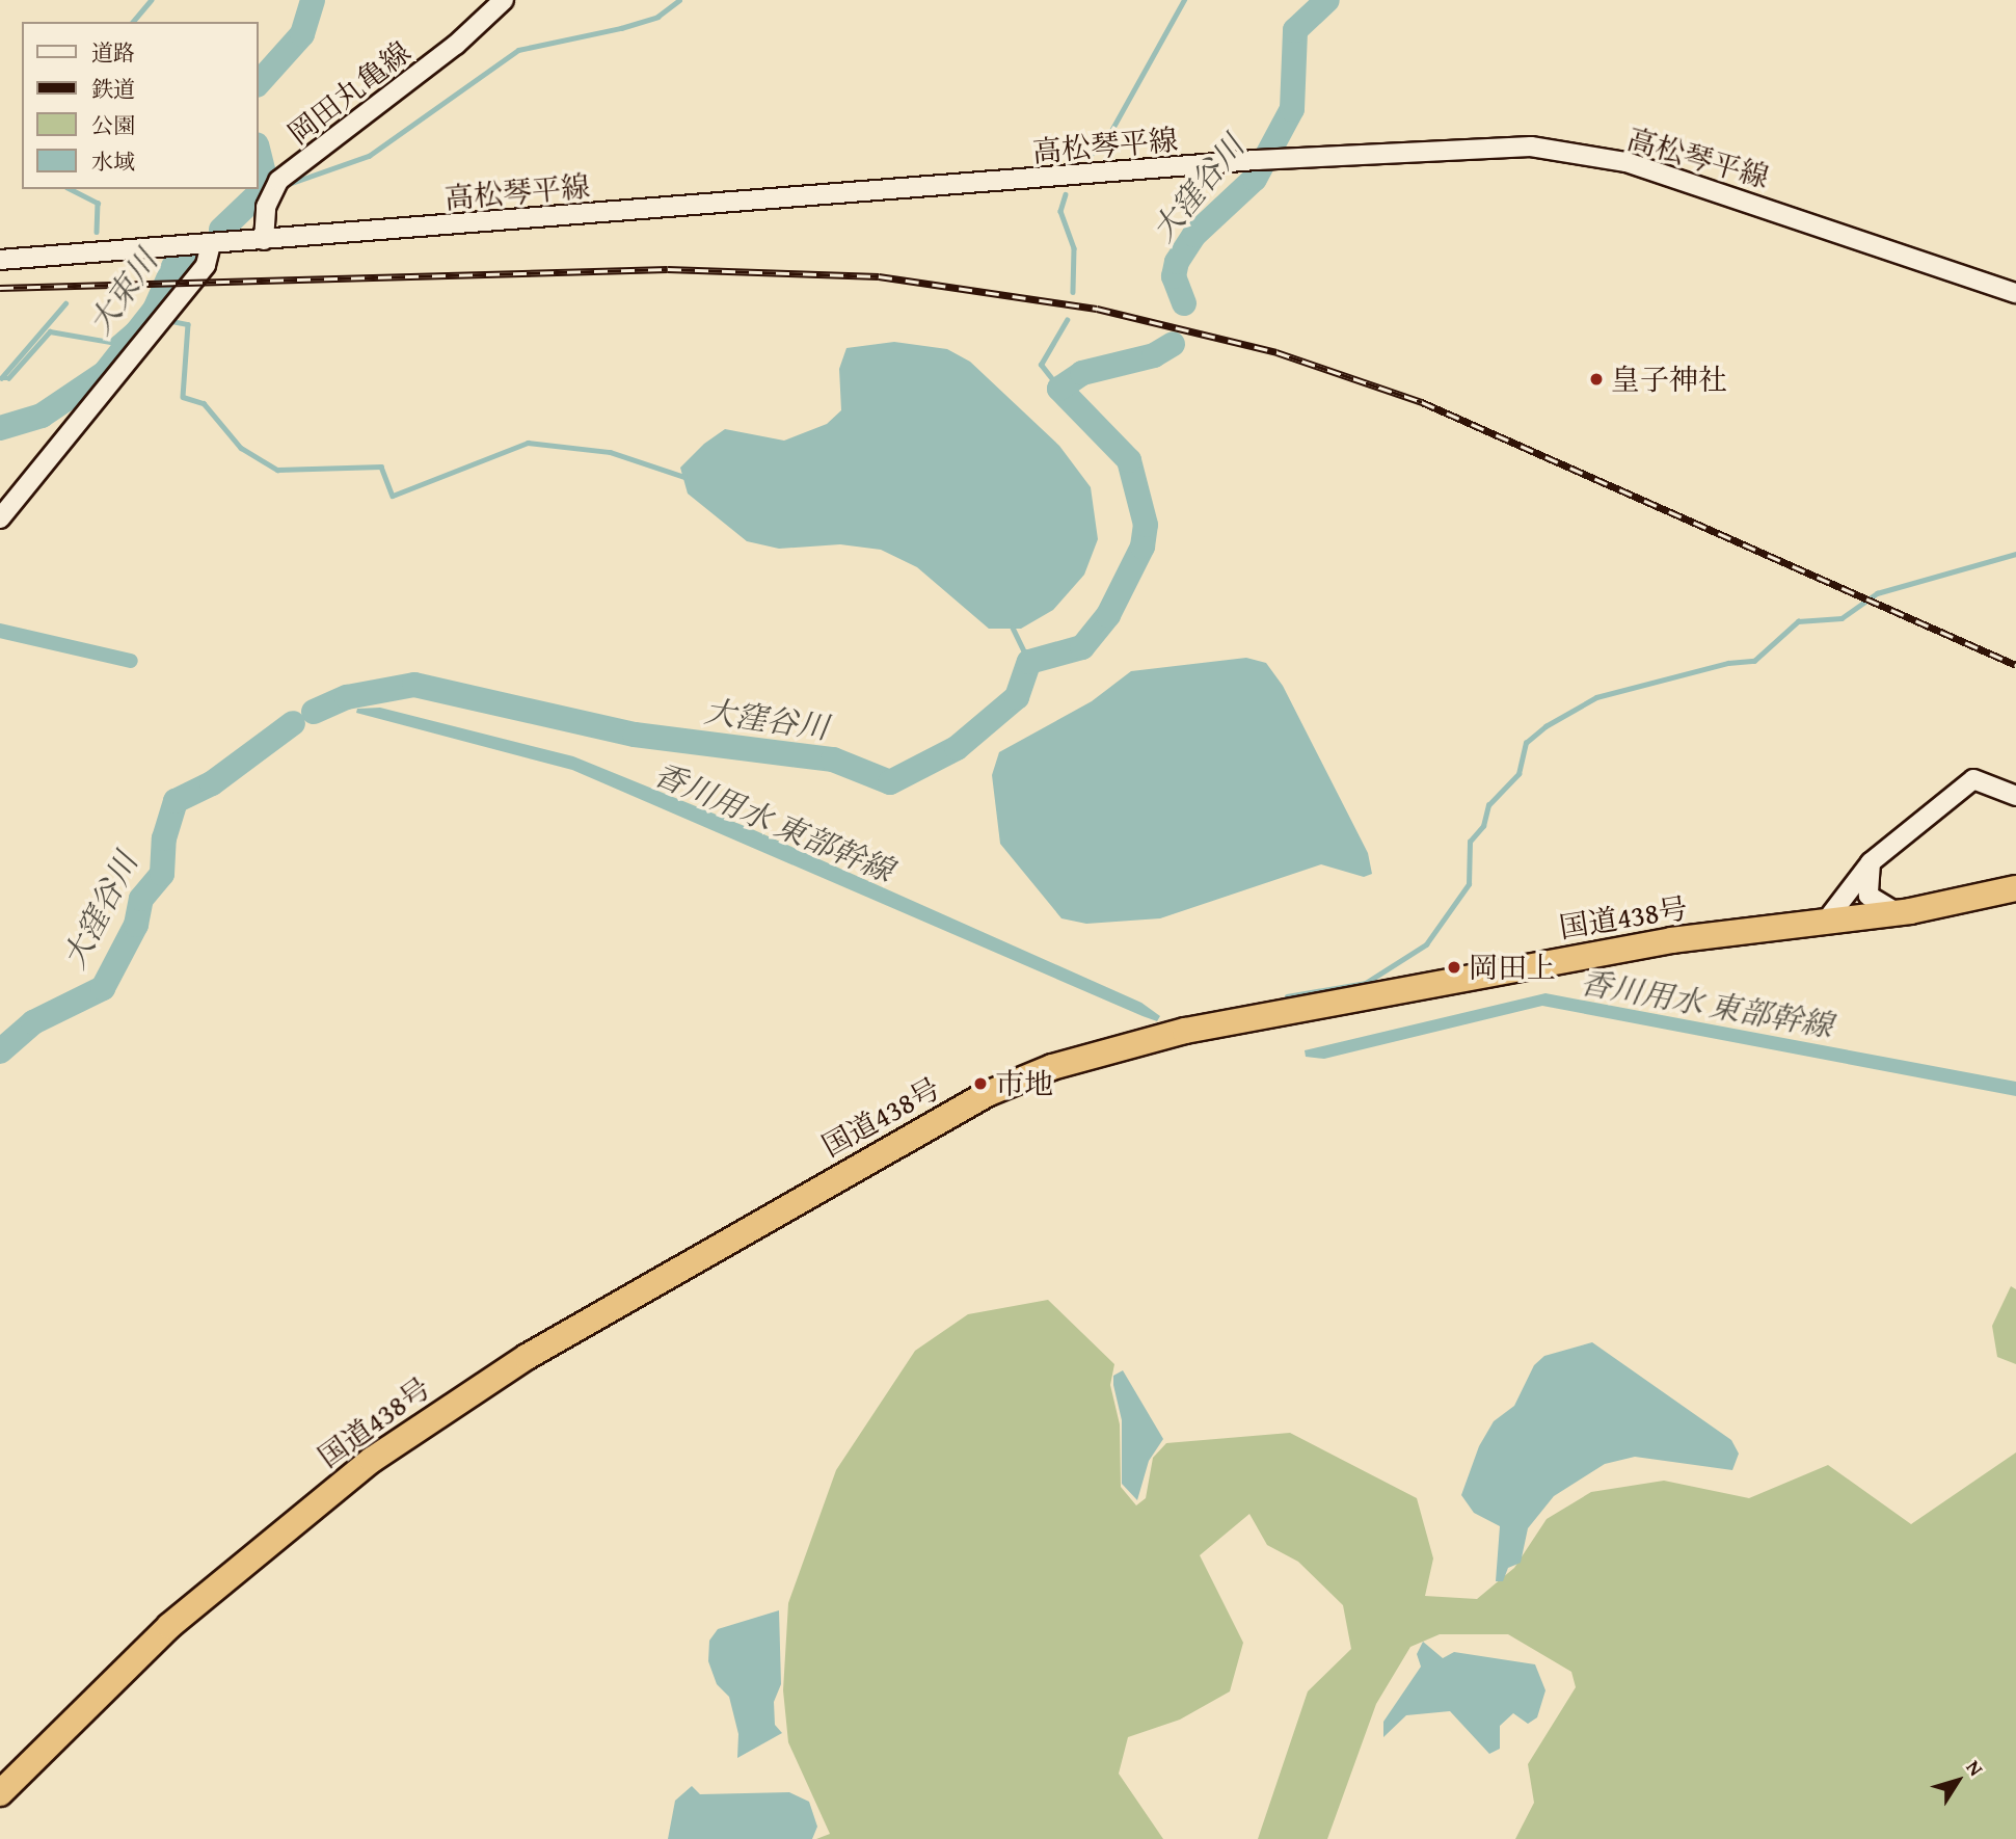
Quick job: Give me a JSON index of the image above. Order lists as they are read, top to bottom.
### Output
{
  "streets": {
    "highway": ["国道438号"],
    "main road": ["岡田丸亀線", "高松琴平線"]
  },
  "crossings": [
    ["岡田丸亀線", "高松琴平線"]
  ],
  "water": ["大窪谷川", "大束川", "香川用水 東部幹線"],
  "places": ["皇子神社", "岡田上", "市地"],
  "legend": [
    "道路",
    "鉄道",
    "公園",
    "水域"
  ],
  "north": "top right"
}
